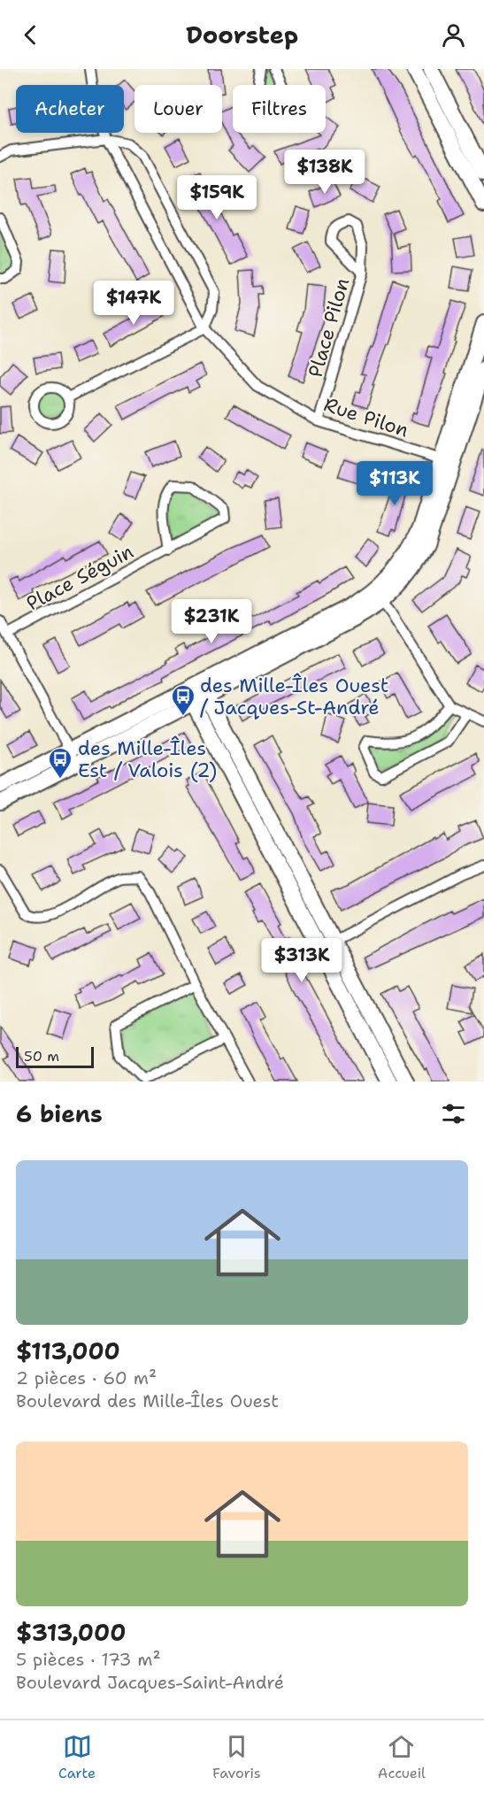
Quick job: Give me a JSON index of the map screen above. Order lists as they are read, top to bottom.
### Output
{
  "streets": {
    "street": ["Place Pilon", "Rue Pilon", "Place Séguin"]
  },
  "crossings": [
    ["Place Pilon", "Rue Pilon"]
  ],
  "places": {
    "bus stop": ["des Mille-Îles Ouest / Jacques-St-André", "des Mille-Îles Est / Valois (2)"]
  },
  "scale_bar": "50 m",
  "page": {
    "header": "Doorstep",
    "chip": ["Acheter", "Louer", "Filtres"],
    "price": [
      "$138K",
      "$159K",
      "$147K",
      "$113K",
      "$231K",
      "$313K"
    ],
    "scale": "50 m",
    "heading": "6 biens",
    "list": [
      {
        "name": "$113,000",
        "note": "2 pièces · 60 m² · Boulevard des Mille-Îles Ouest"
      },
      {
        "name": "$313,000",
        "note": "5 pièces · 173 m² · Boulevard Jacques-Saint-André"
      }
    ],
    "tabs": ["Carte", "Favoris", "Accueil"]
  }
}
